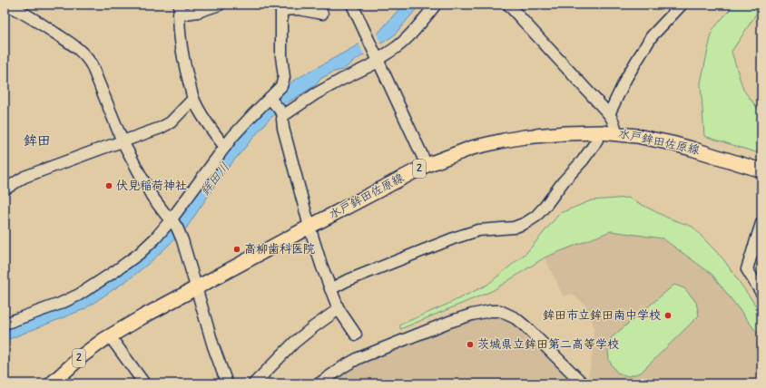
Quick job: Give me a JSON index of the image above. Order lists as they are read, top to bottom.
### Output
{
  "streets": {
    "main road": ["水戸鉾田佐原線", "2"]
  },
  "districts": ["鉾田"],
  "water": ["鉾田川"],
  "places": [
    "伏見稲荷神社",
    "高柳歯科医院",
    "鉾田市立鉾田南中学校",
    "茨城県立鉾田第二高等学校"
  ]
}
